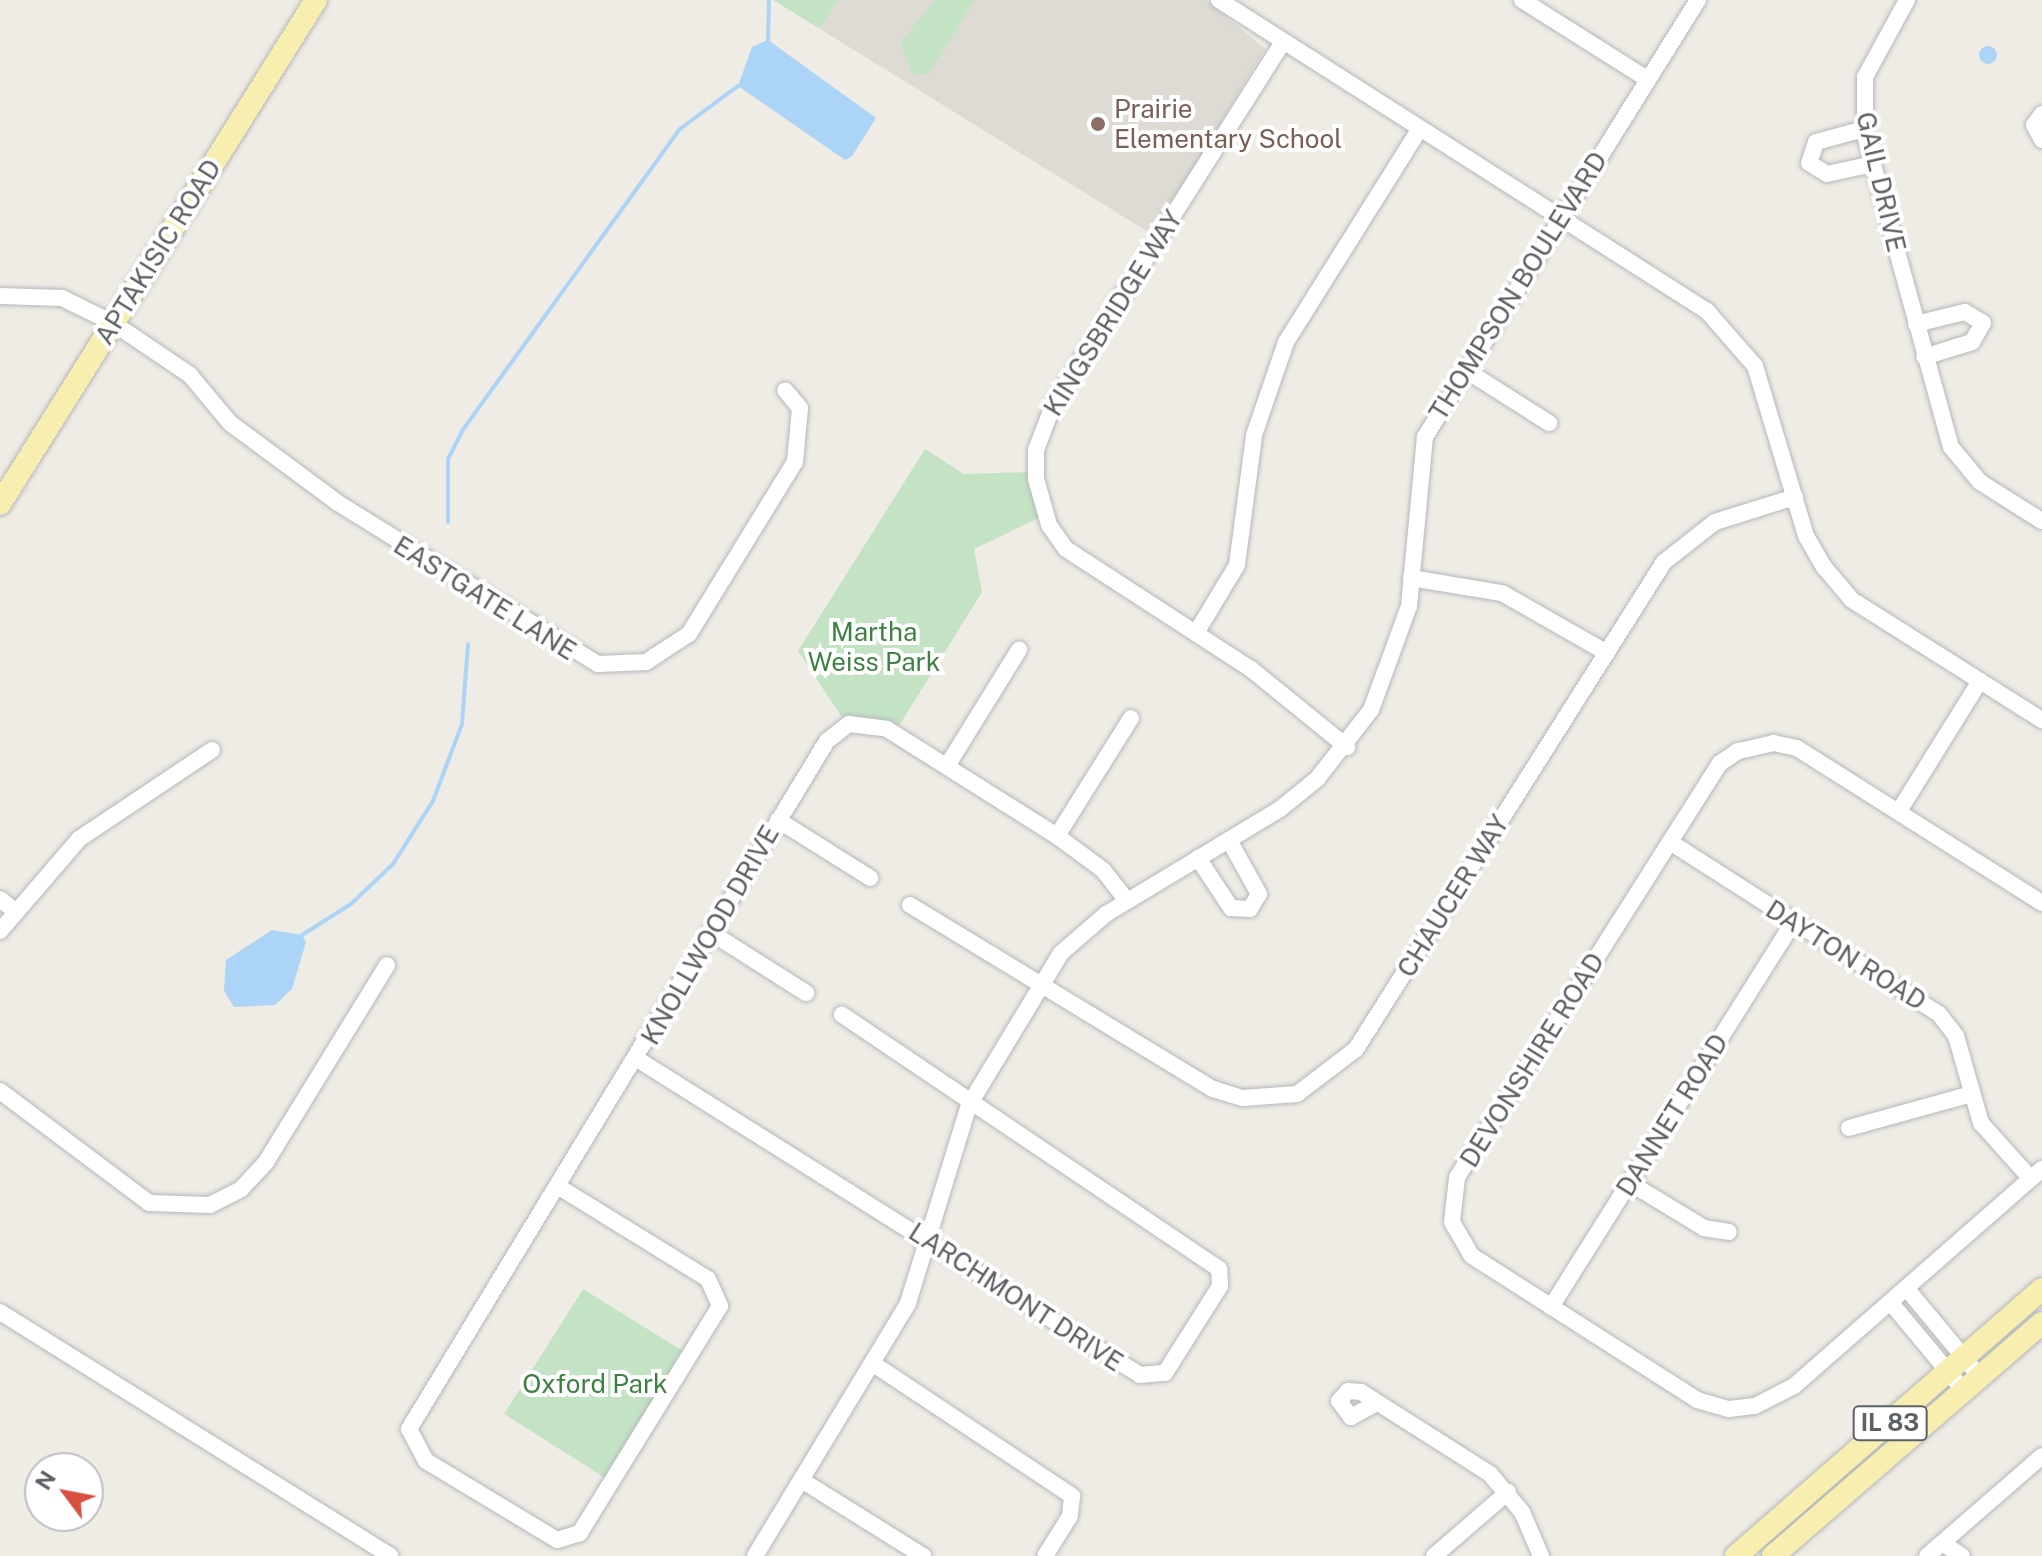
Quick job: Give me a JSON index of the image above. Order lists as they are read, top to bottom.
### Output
{
  "streets": {
    "main road": ["APTAKISIC ROAD", "IL 83"],
    "street": [
      "GAIL DRIVE",
      "THOMPSON BOULEVARD",
      "KINGSBRIDGE WAY",
      "EASTGATE LANE",
      "CHAUCER WAY",
      "KNOLLWOOD DRIVE",
      "DAYTON ROAD",
      "DEVONSHIRE ROAD",
      "DANNET ROAD",
      "LARCHMONT DRIVE"
    ]
  },
  "crossings": [
    ["APTAKISIC ROAD", "EASTGATE LANE"],
    ["THOMPSON BOULEVARD", "KINGSBRIDGE WAY"],
    ["THOMPSON BOULEVARD", "CHAUCER WAY"],
    ["THOMPSON BOULEVARD", "KNOLLWOOD DRIVE"],
    ["THOMPSON BOULEVARD", "LARCHMONT DRIVE"],
    ["KNOLLWOOD DRIVE", "LARCHMONT DRIVE"],
    ["DAYTON ROAD", "DEVONSHIRE ROAD"],
    ["DAYTON ROAD", "DANNET ROAD"],
    ["DEVONSHIRE ROAD", "DANNET ROAD"]
  ],
  "parks": ["Martha Weiss Park", "Oxford Park"],
  "places": ["Prairie Elementary School"],
  "north": "top left"
}
